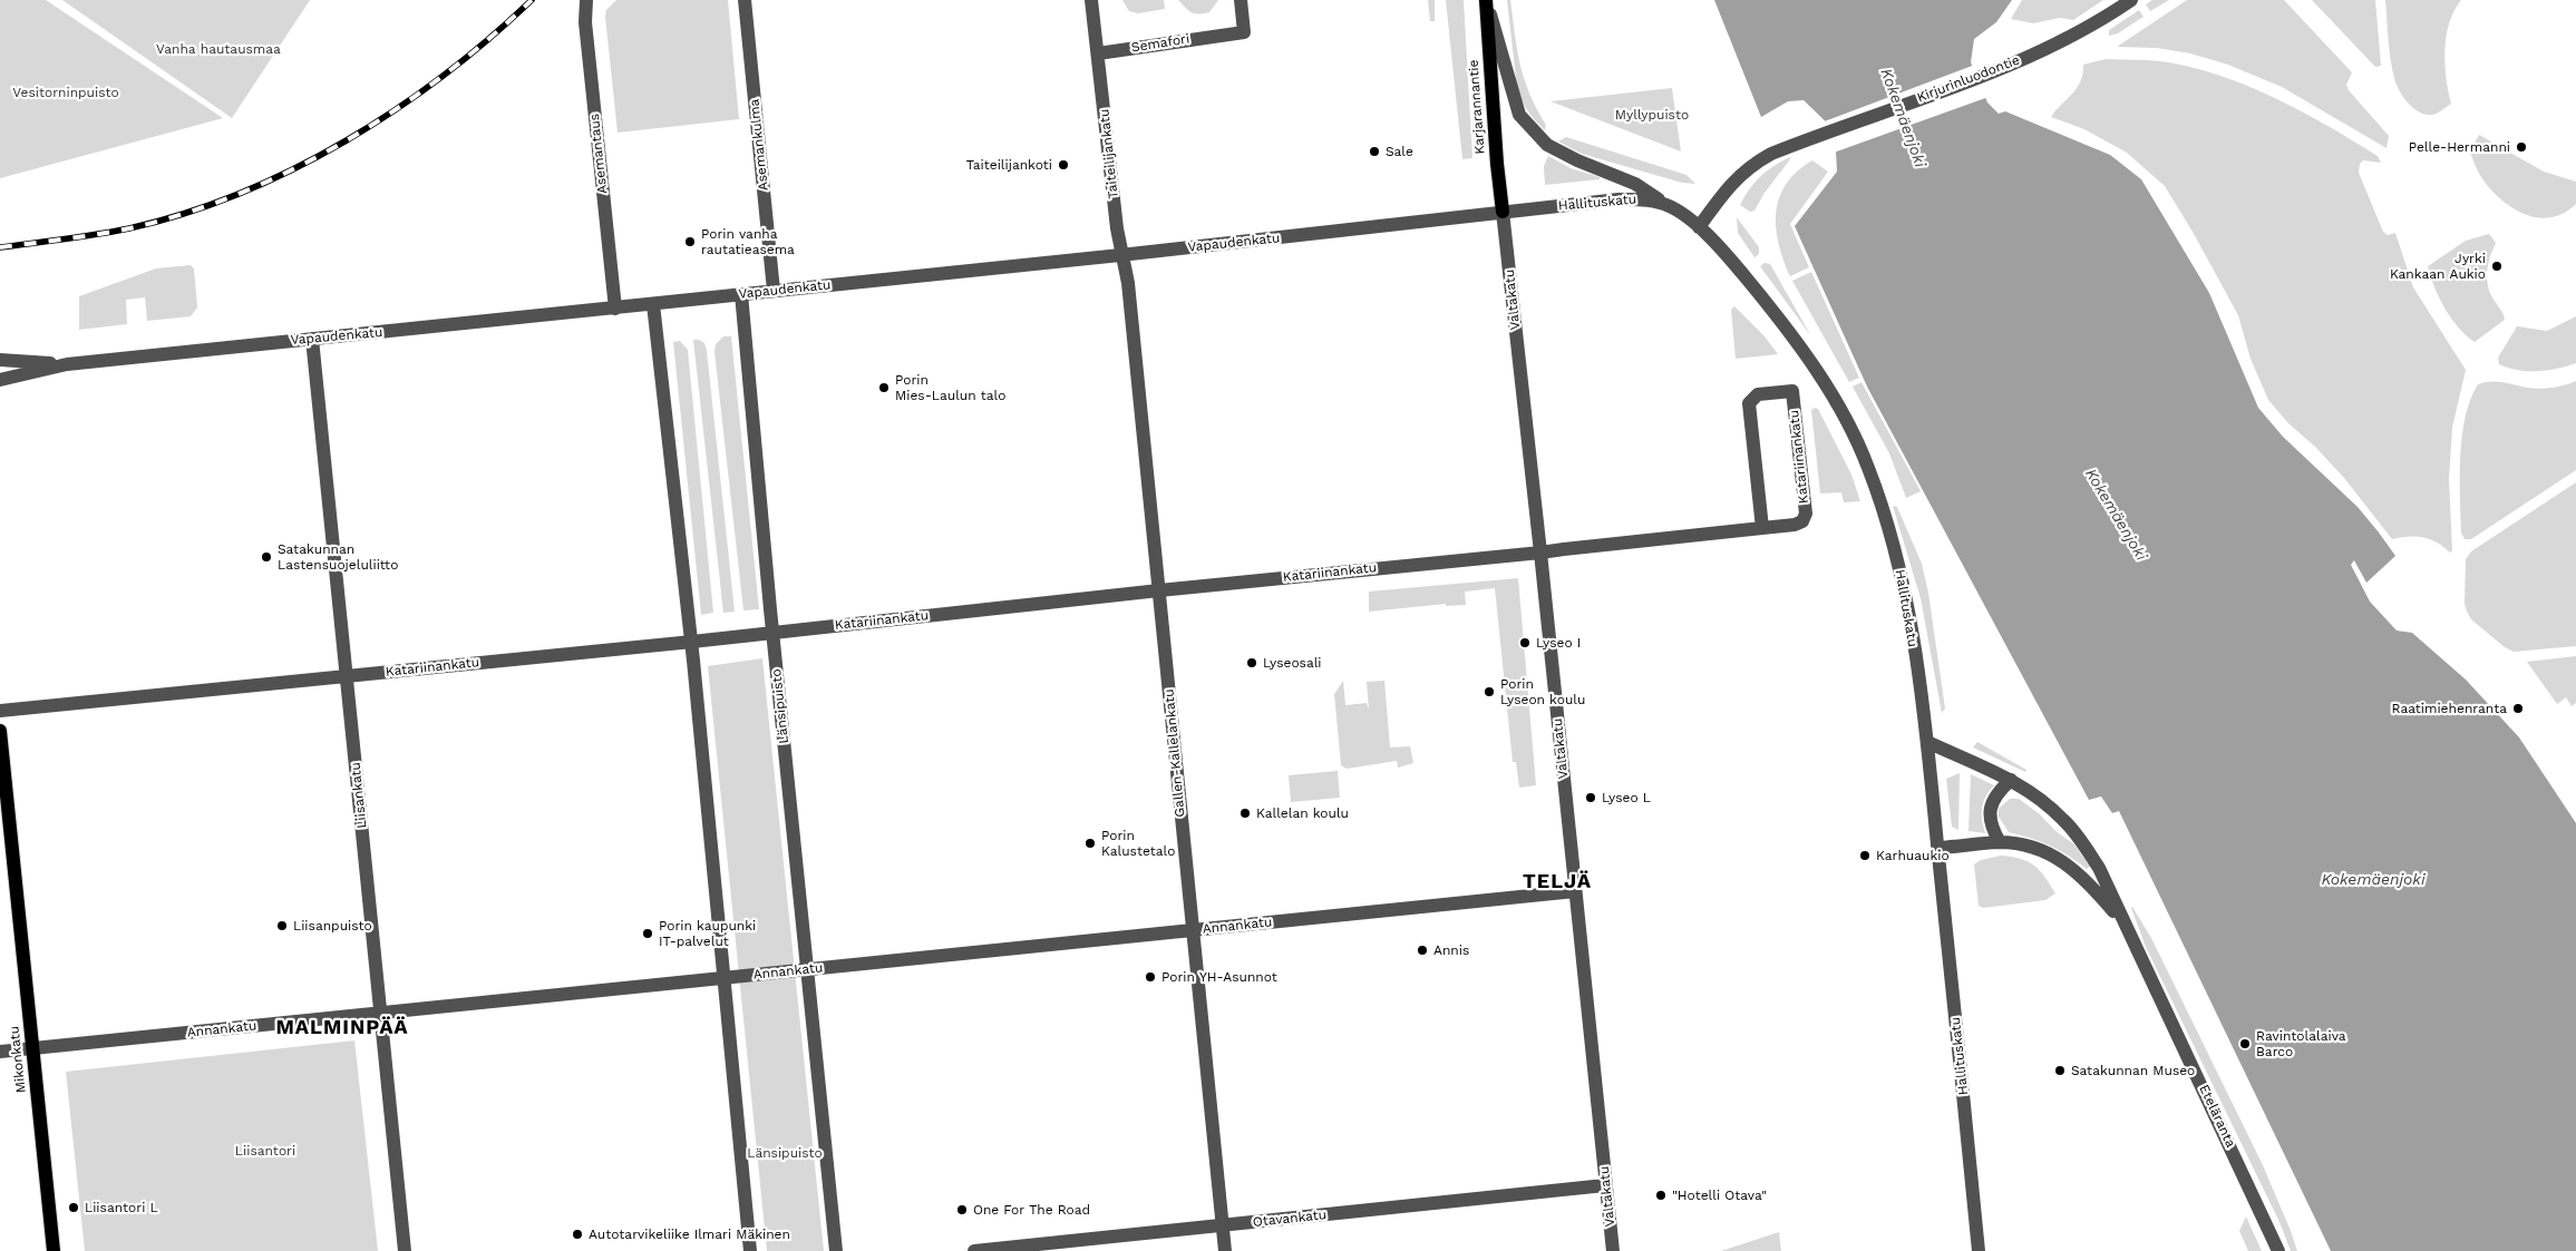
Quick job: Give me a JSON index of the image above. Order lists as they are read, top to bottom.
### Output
{
  "streets": {
    "main road": ["Karjarannantie", "Mikonkatu"],
    "street": [
      "Semafori",
      "Kirjurinluodontie",
      "Asemankulma",
      "Asemantaus",
      "Taiteilijankatu",
      "Hallituskatu",
      "Vapaudenkatu",
      "Valtakatu",
      "Katariinankatu",
      "Länsipuisto",
      "Gallen-Kallelankatu",
      "Liisankatu",
      "Annankatu",
      "Eteläranta",
      "Otavankatu"
    ]
  },
  "crossings": [
    ["Semafori", "Taiteilijankatu"],
    ["Kirjurinluodontie", "Hallituskatu"],
    ["Karjarannantie", "Hallituskatu"],
    ["Karjarannantie", "Vapaudenkatu"],
    ["Karjarannantie", "Valtakatu"],
    ["Asemankulma", "Vapaudenkatu"],
    ["Asemantaus", "Vapaudenkatu"],
    ["Taiteilijankatu", "Vapaudenkatu"],
    ["Taiteilijankatu", "Gallen-Kallelankatu"],
    ["Hallituskatu", "Vapaudenkatu"],
    ["Hallituskatu", "Valtakatu"],
    ["Hallituskatu", "Eteläranta"],
    ["Vapaudenkatu", "Valtakatu"],
    ["Vapaudenkatu", "Länsipuisto"],
    ["Vapaudenkatu", "Gallen-Kallelankatu"],
    ["Vapaudenkatu", "Liisankatu"],
    ["Valtakatu", "Katariinankatu"],
    ["Valtakatu", "Annankatu"],
    ["Valtakatu", "Otavankatu"],
    ["Katariinankatu", "Länsipuisto"],
    ["Katariinankatu", "Gallen-Kallelankatu"],
    ["Katariinankatu", "Liisankatu"],
    ["Länsipuisto", "Annankatu"],
    ["Gallen-Kallelankatu", "Annankatu"],
    ["Gallen-Kallelankatu", "Otavankatu"],
    ["Liisankatu", "Annankatu"],
    ["Annankatu", "Mikonkatu"]
  ],
  "districts": ["TELJÄ", "MALMINPÄÄ"],
  "water": ["Kokemäenjoki"],
  "parks": [
    "Vanha hautausmaa",
    "Vesitorninpuisto",
    "Myllypuisto",
    "Liisantori",
    "Länsipuisto"
  ],
  "places": [
    "Pelle-Hermanni",
    "Sale",
    "Taiteilijankoti",
    "Porin vanha rautatieasema",
    "Jyrki Kankaan Aukio",
    "Porin Mies-Laulun talo",
    "Satakunnan Lastensuojeluliitto",
    "Lyseo I",
    "Lyseosali",
    "Porin Lyseon koulu",
    "Raatimiehenranta",
    "Lyseo L",
    "Kallelan koulu",
    "Porin Kalustetalo",
    "Karhuaukio",
    "Liisanpuisto",
    "Porin kaupunki IT-palvelut",
    "Annis",
    "Porin YH-Asunnot",
    "Ravintolalaiva Barco",
    "Satakunnan Museo",
    "\"Hotelli Otava\"",
    "Liisantori L",
    "One For The Road",
    "Autotarvikeliike Ilmari Mäkinen"
  ]
}
